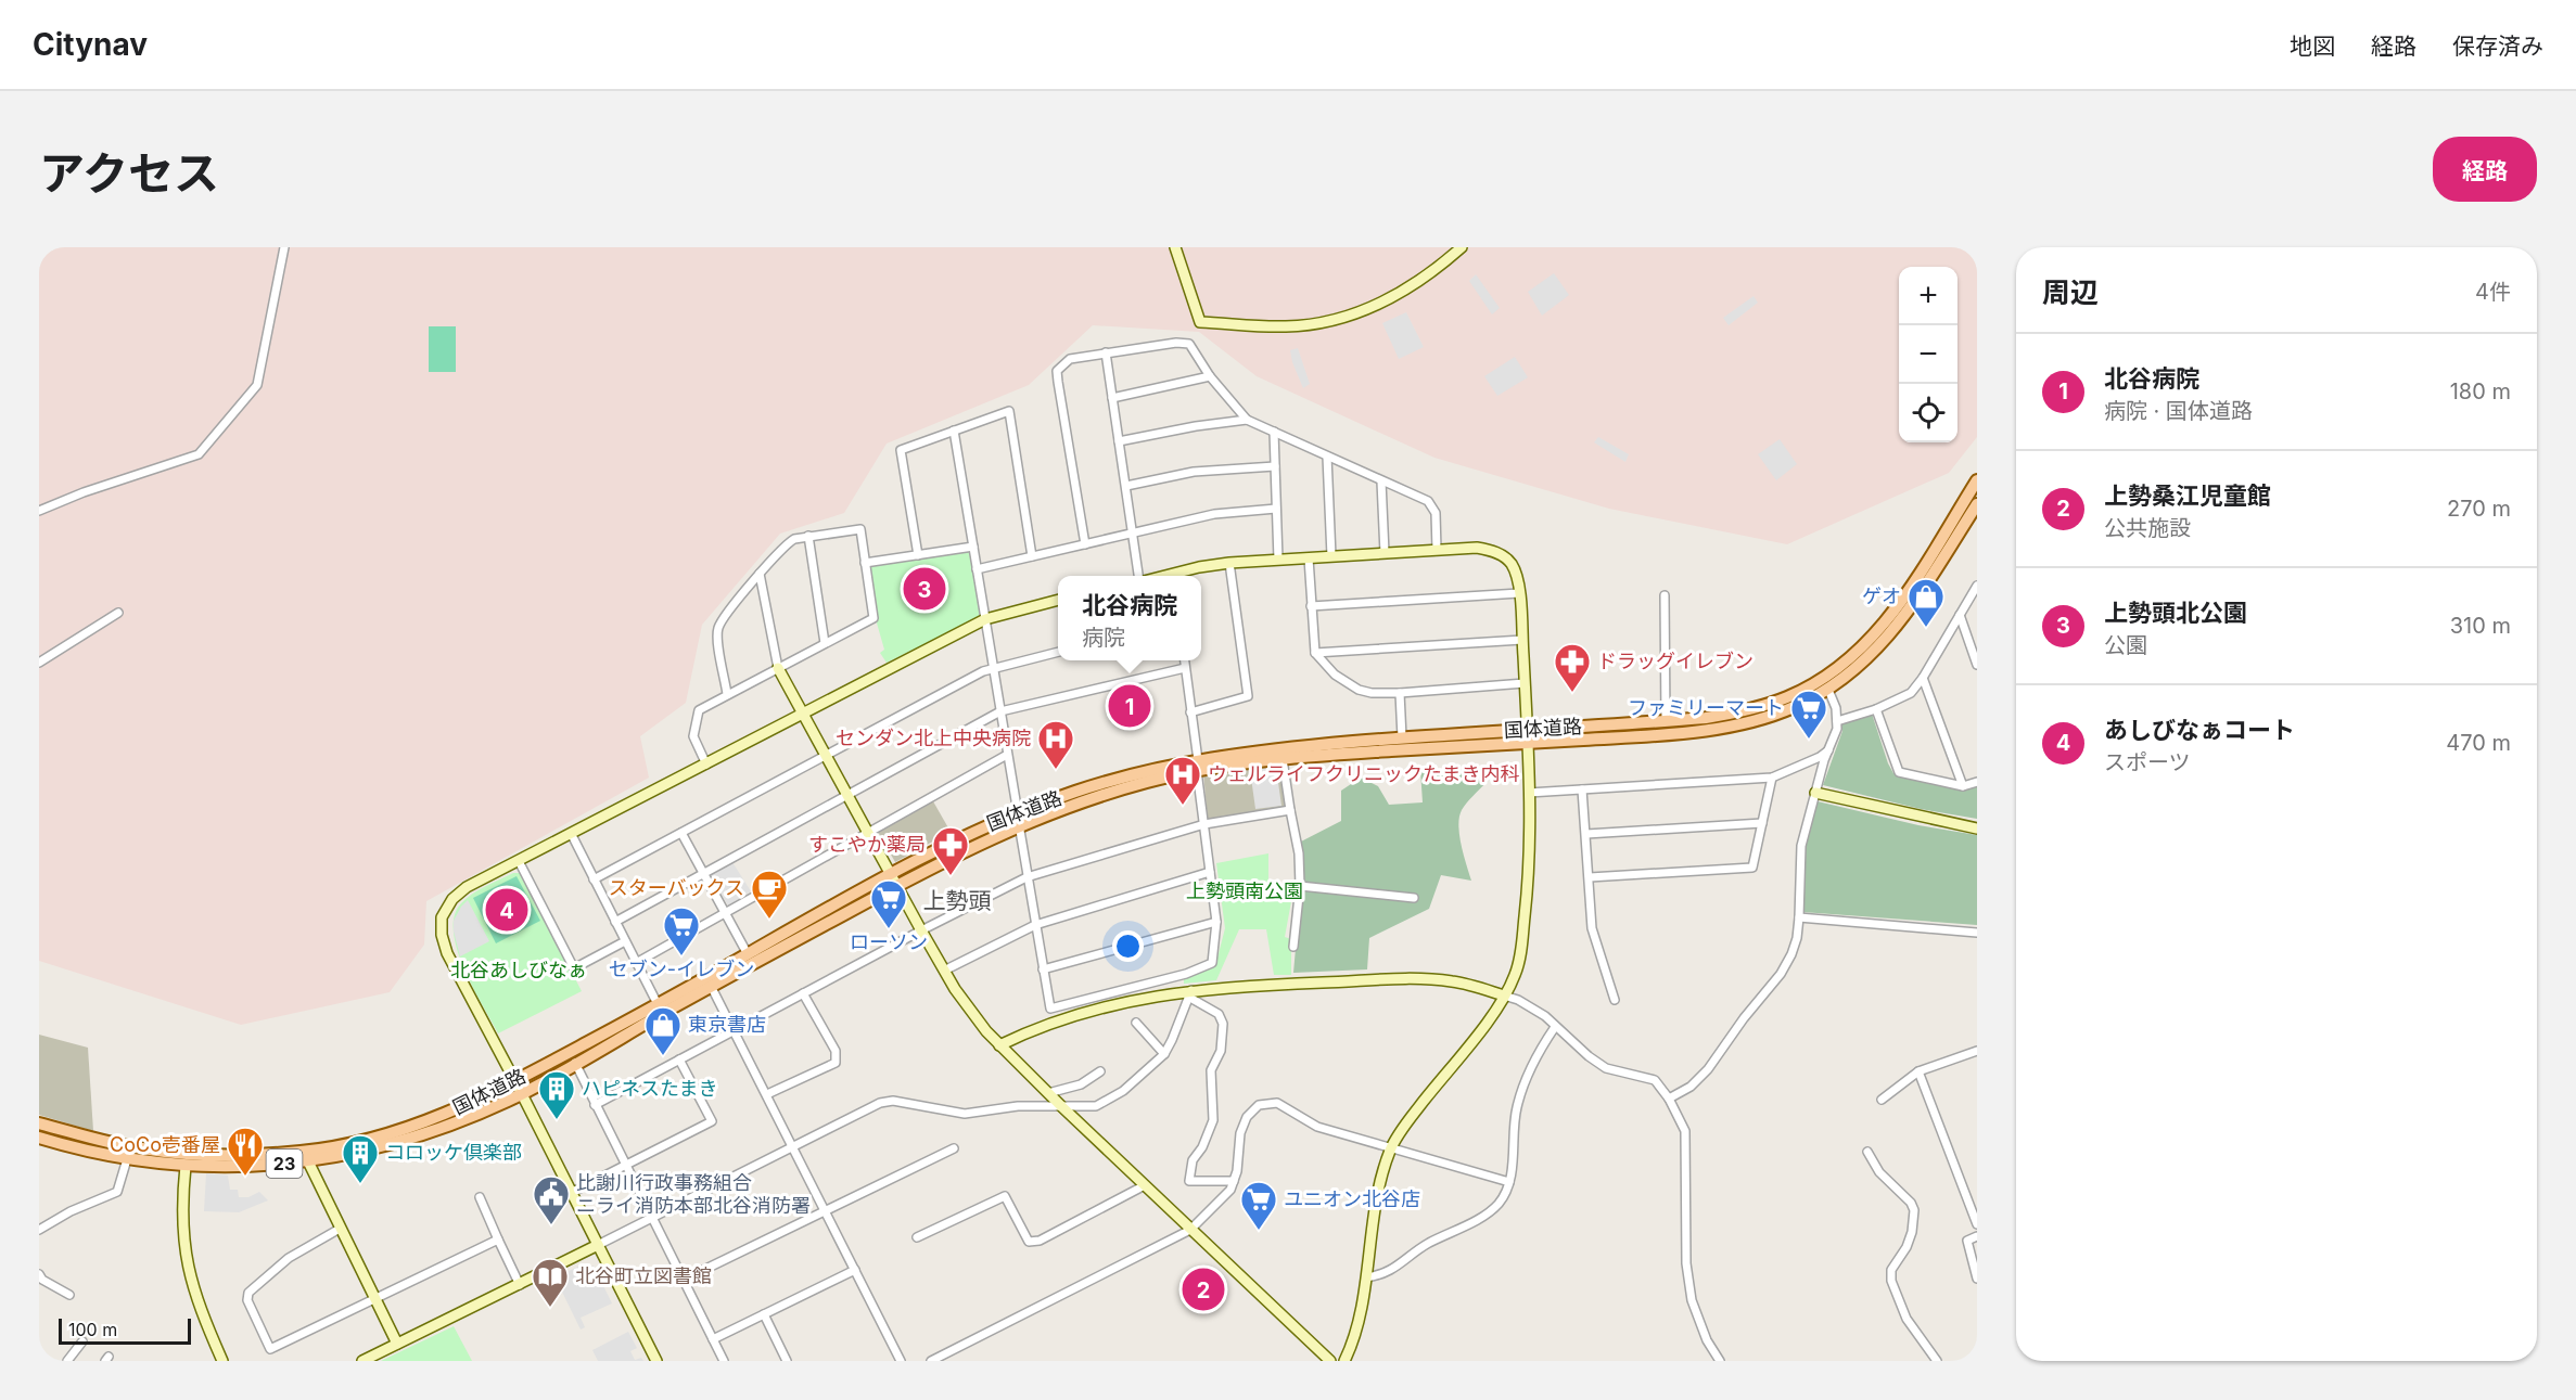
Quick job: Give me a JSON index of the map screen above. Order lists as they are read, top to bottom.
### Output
{
  "streets": {
    "main road": ["国体道路", "23"]
  },
  "districts": ["上勢頭"],
  "parks": ["上勢頭南公園", "北谷あしびなぁ"],
  "places": {
    "shop": ["ゲオ", "東京書店"],
    "pharmacy": ["ドラッグイレブン", "すこやか薬局"],
    "supermarket": [
      "ファミリーマート",
      "ローソン",
      "セブン-イレブン",
      "ユニオン北谷店"
    ],
    "hospital": ["センダン北上中央病院", "ウェルライフクリニックたまき内科"],
    "cafe": ["スターバックス"],
    "building": ["ハピネスたまき", "コロッケ倶楽部"],
    "restaurant": ["CoCo壱番屋"],
    "public building": ["比謝川行政事務組合 ニライ消防本部北谷消防署"],
    "library": ["北谷町立図書館"]
  },
  "scale_bar": "100 m",
  "page": {
    "header": "Citynav",
    "nav": ["地図", "経路", "保存済み"],
    "title": "アクセス",
    "buttons": "経路",
    "heading": ["周辺", "4件"],
    "map_buttons": ["+", "−"],
    "list": [
      {
        "mark": "1",
        "name": "北谷病院",
        "note": "病院 · 国体道路",
        "value": "180 m"
      },
      {
        "mark": "2",
        "name": "上勢桑江児童館",
        "note": "公共施設",
        "value": "270 m"
      },
      {
        "mark": "3",
        "name": "上勢頭北公園",
        "note": "公園",
        "value": "310 m"
      },
      {
        "mark": "4",
        "name": "あしびなぁコート",
        "note": "スポーツ",
        "value": "470 m"
      }
    ],
    "pins": [
      "3",
      "1",
      "4",
      "2"
    ],
    "popup": ["北谷病院", "病院"],
    "scale": "100 m"
  }
}
